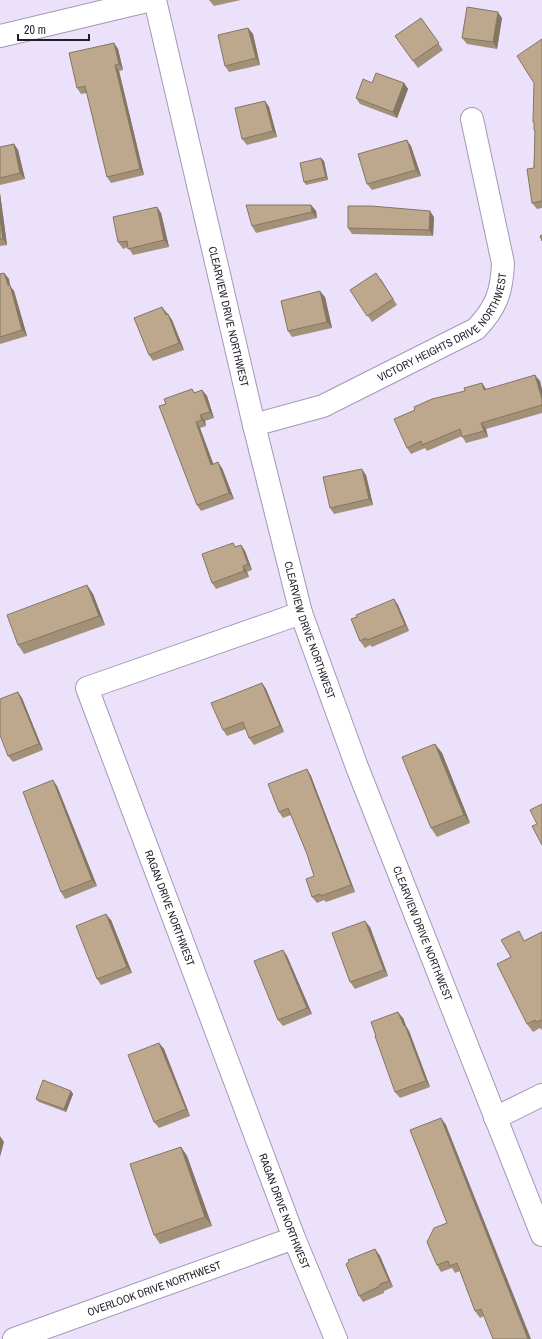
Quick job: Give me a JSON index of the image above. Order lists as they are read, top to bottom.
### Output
{
  "streets": {
    "street": [
      "CLEARVIEW DRIVE NORTHWEST",
      "VICTORY HEIGHTS DRIVE NORTHWEST",
      "RAGAN DRIVE NORTHWEST",
      "OVERLOOK DRIVE NORTHWEST"
    ]
  },
  "crossings": [
    ["CLEARVIEW DRIVE NORTHWEST", "VICTORY HEIGHTS DRIVE NORTHWEST"],
    ["CLEARVIEW DRIVE NORTHWEST", "RAGAN DRIVE NORTHWEST"],
    ["RAGAN DRIVE NORTHWEST", "OVERLOOK DRIVE NORTHWEST"]
  ],
  "scale_bar": "20 m"
}
